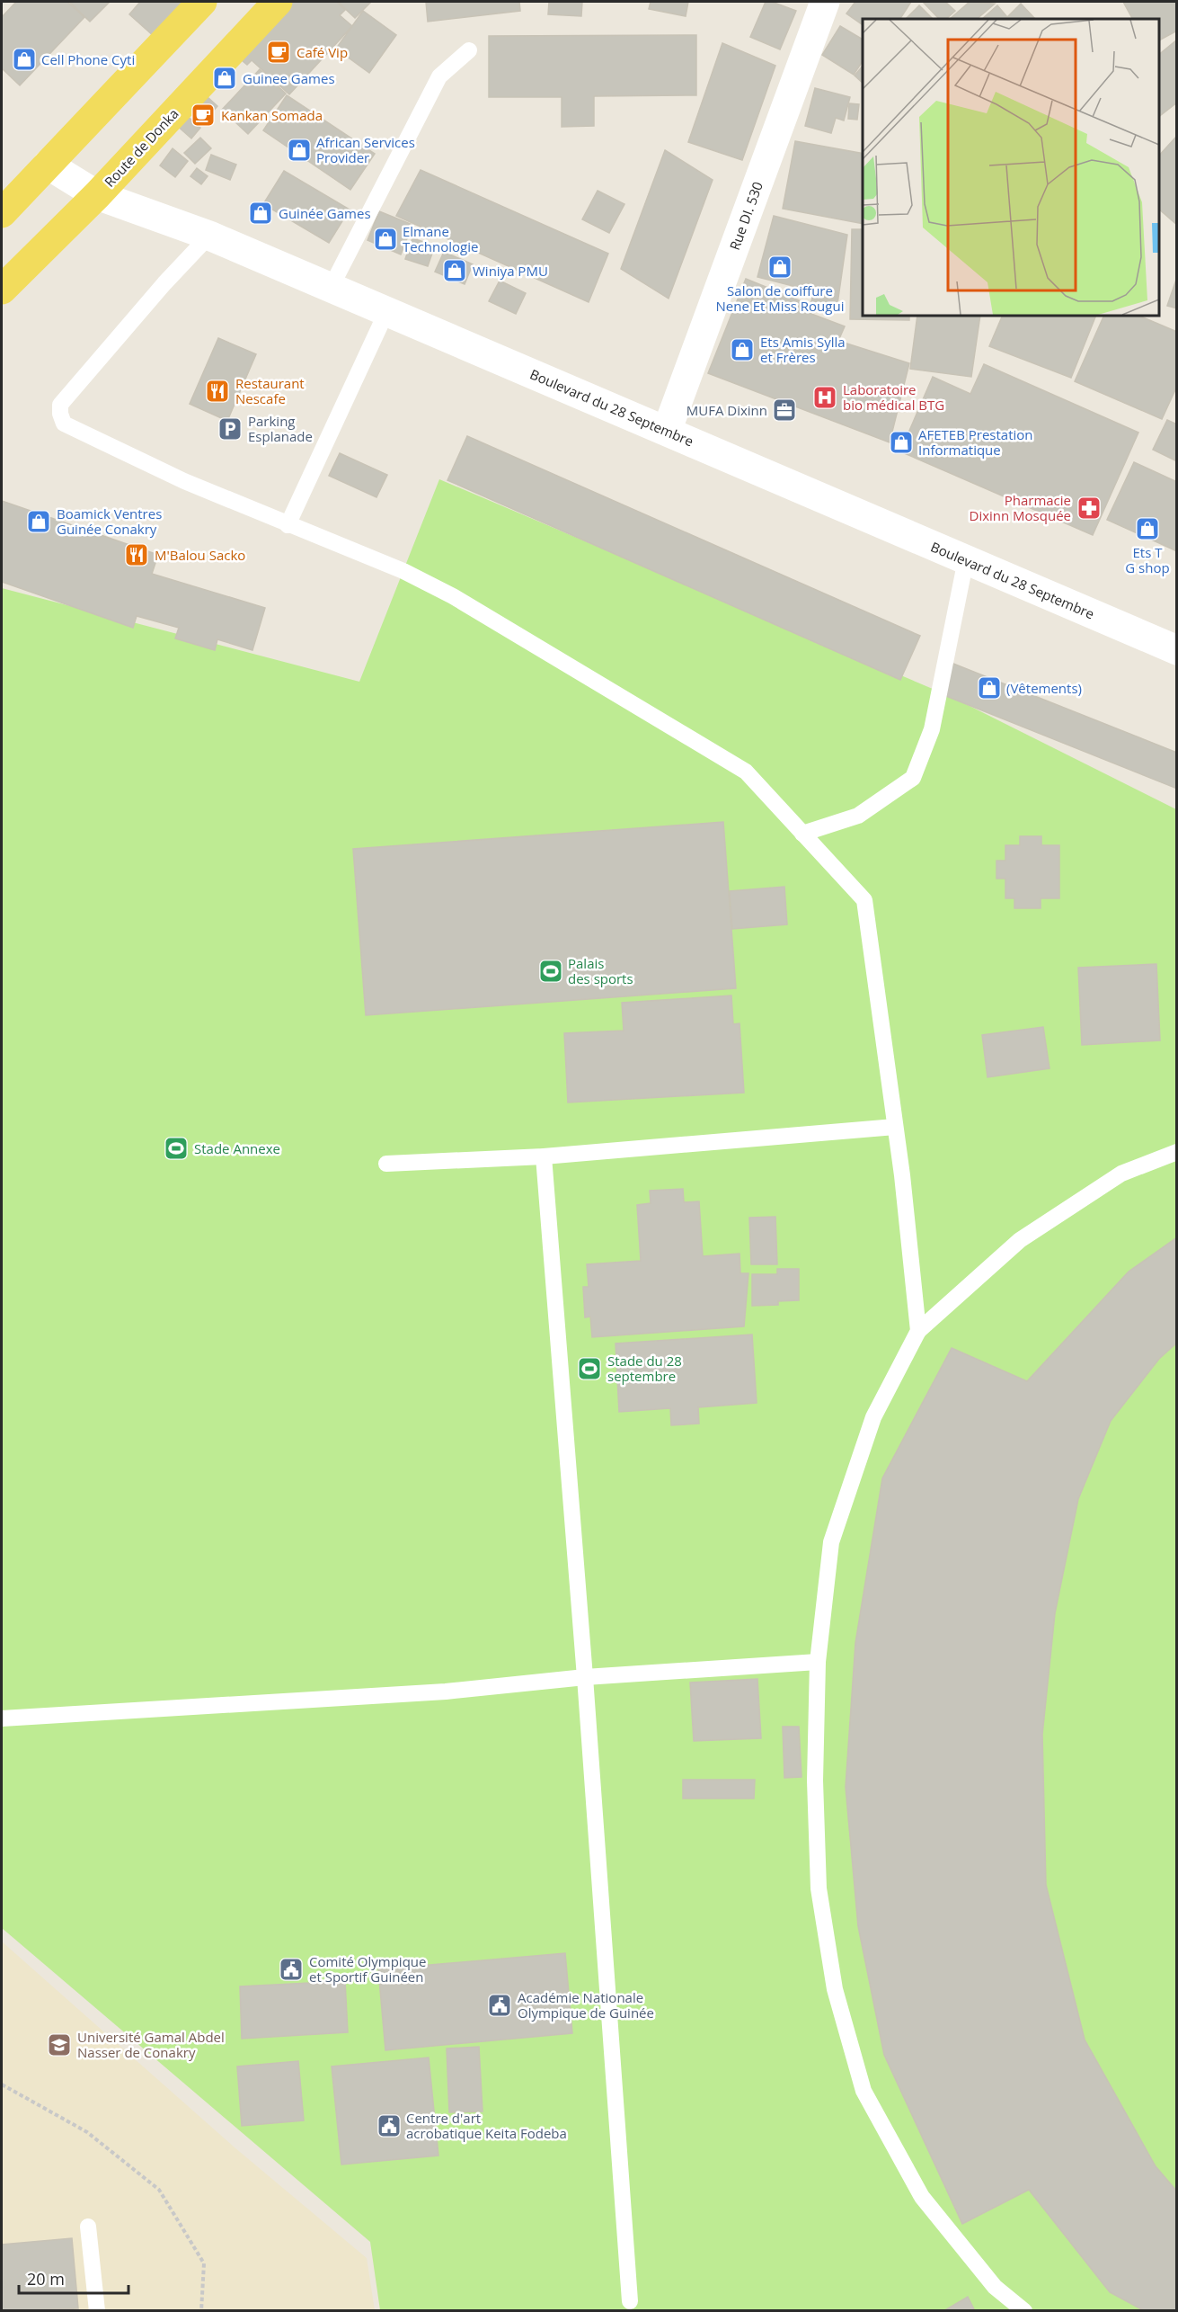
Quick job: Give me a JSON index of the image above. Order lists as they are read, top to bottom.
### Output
{
  "streets": {
    "main road": ["Route de Donka", "Rue DI. 530", "Boulevard du 28 Septembre"]
  },
  "crossings": [
    ["Route de Donka", "Boulevard du 28 Septembre"],
    ["Rue DI. 530", "Boulevard du 28 Septembre"]
  ],
  "places": {
    "cafe": ["Café Vip", "Kankan Somada"],
    "shop": [
      "Cell Phone Cyti",
      "Guinee Games",
      "African Services Provider",
      "Guinée Games",
      "Elmane Technologie",
      "Salon de coiffure Nene Et Miss Rougui",
      "Winiya PMU",
      "Ets Amis Sylla et Frères",
      "AFETEB Prestation Informatique",
      "Boamick Ventres Guinée Conakry",
      "Ets T G shop",
      "(Vêtements)"
    ],
    "restaurant": ["Restaurant Nescafe", "M'Balou Sacko"],
    "hospital": ["Laboratoire bio médical BTG"],
    "office": ["MUFA Dixinn"],
    "parking": ["Parking Esplanade"],
    "pharmacy": ["Pharmacie Dixinn Mosquée"],
    "sports": ["Palais des sports", "Stade Annexe", "Stade du 28 septembre"],
    "public building": ["Comité Olympique et Sportif Guinéen", "Académie Nationale Olympique de Guinée", "Centre d'art acrobatique Keita Fodeba"],
    "school or university": ["Université Gamal Abdel Nasser de Conakry"]
  },
  "scale_bar": "20 m"
}
